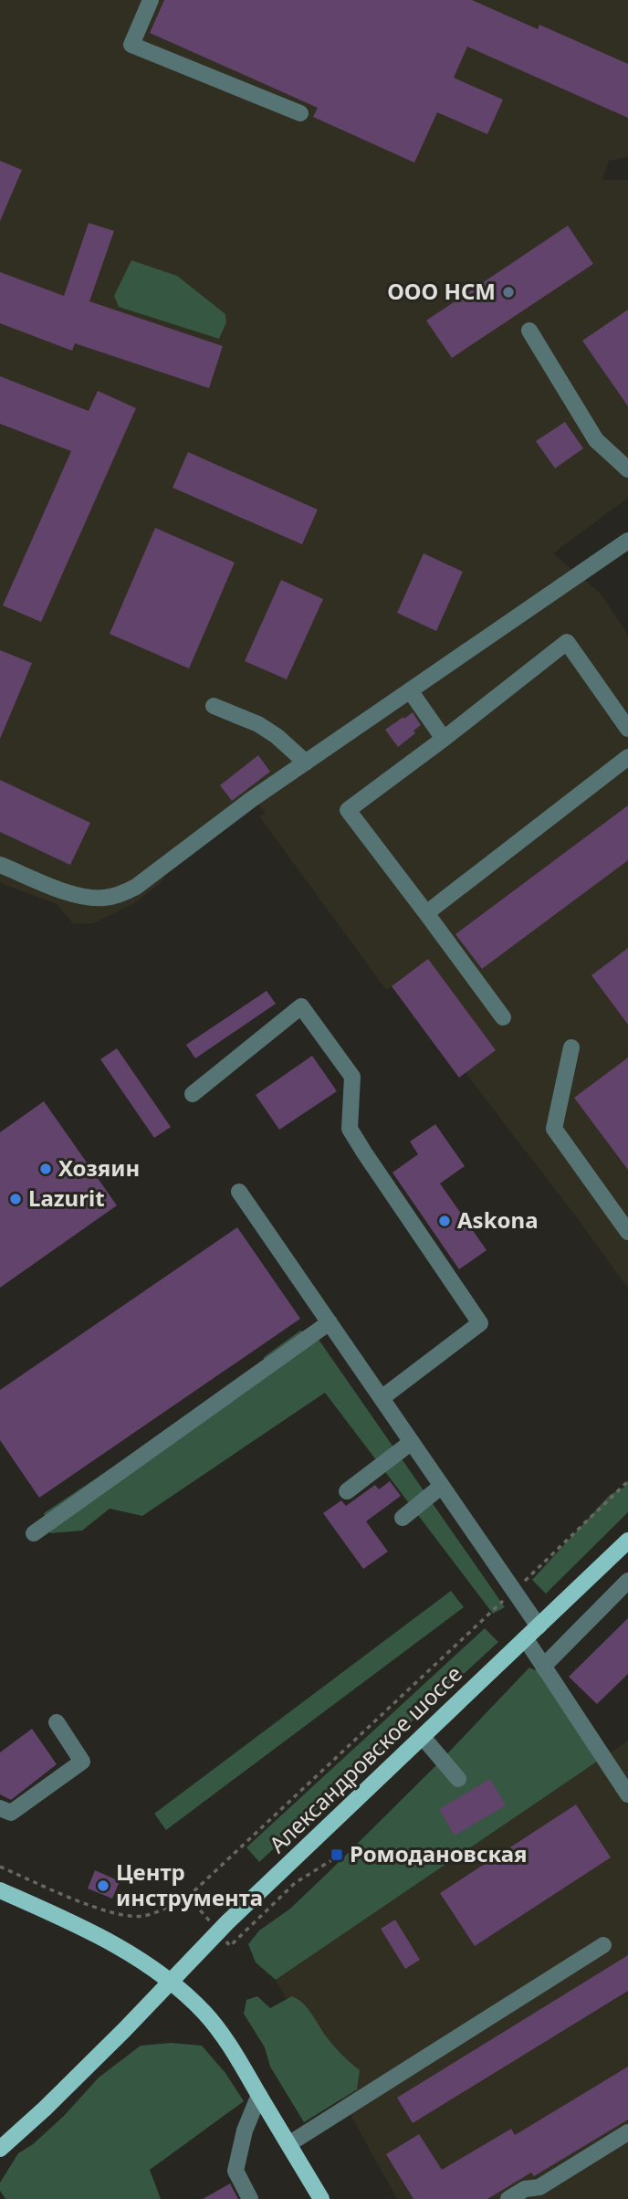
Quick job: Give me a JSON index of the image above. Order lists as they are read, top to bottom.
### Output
{
  "streets": {
    "main road": ["Александровское шоссе"]
  },
  "places": {
    "other": [
      "ООО НСМ",
      "Хозяин",
      "Lazurit",
      "Askona",
      "Центр инструмента"
    ],
    "transit": ["Ромодановская"]
  }
}
